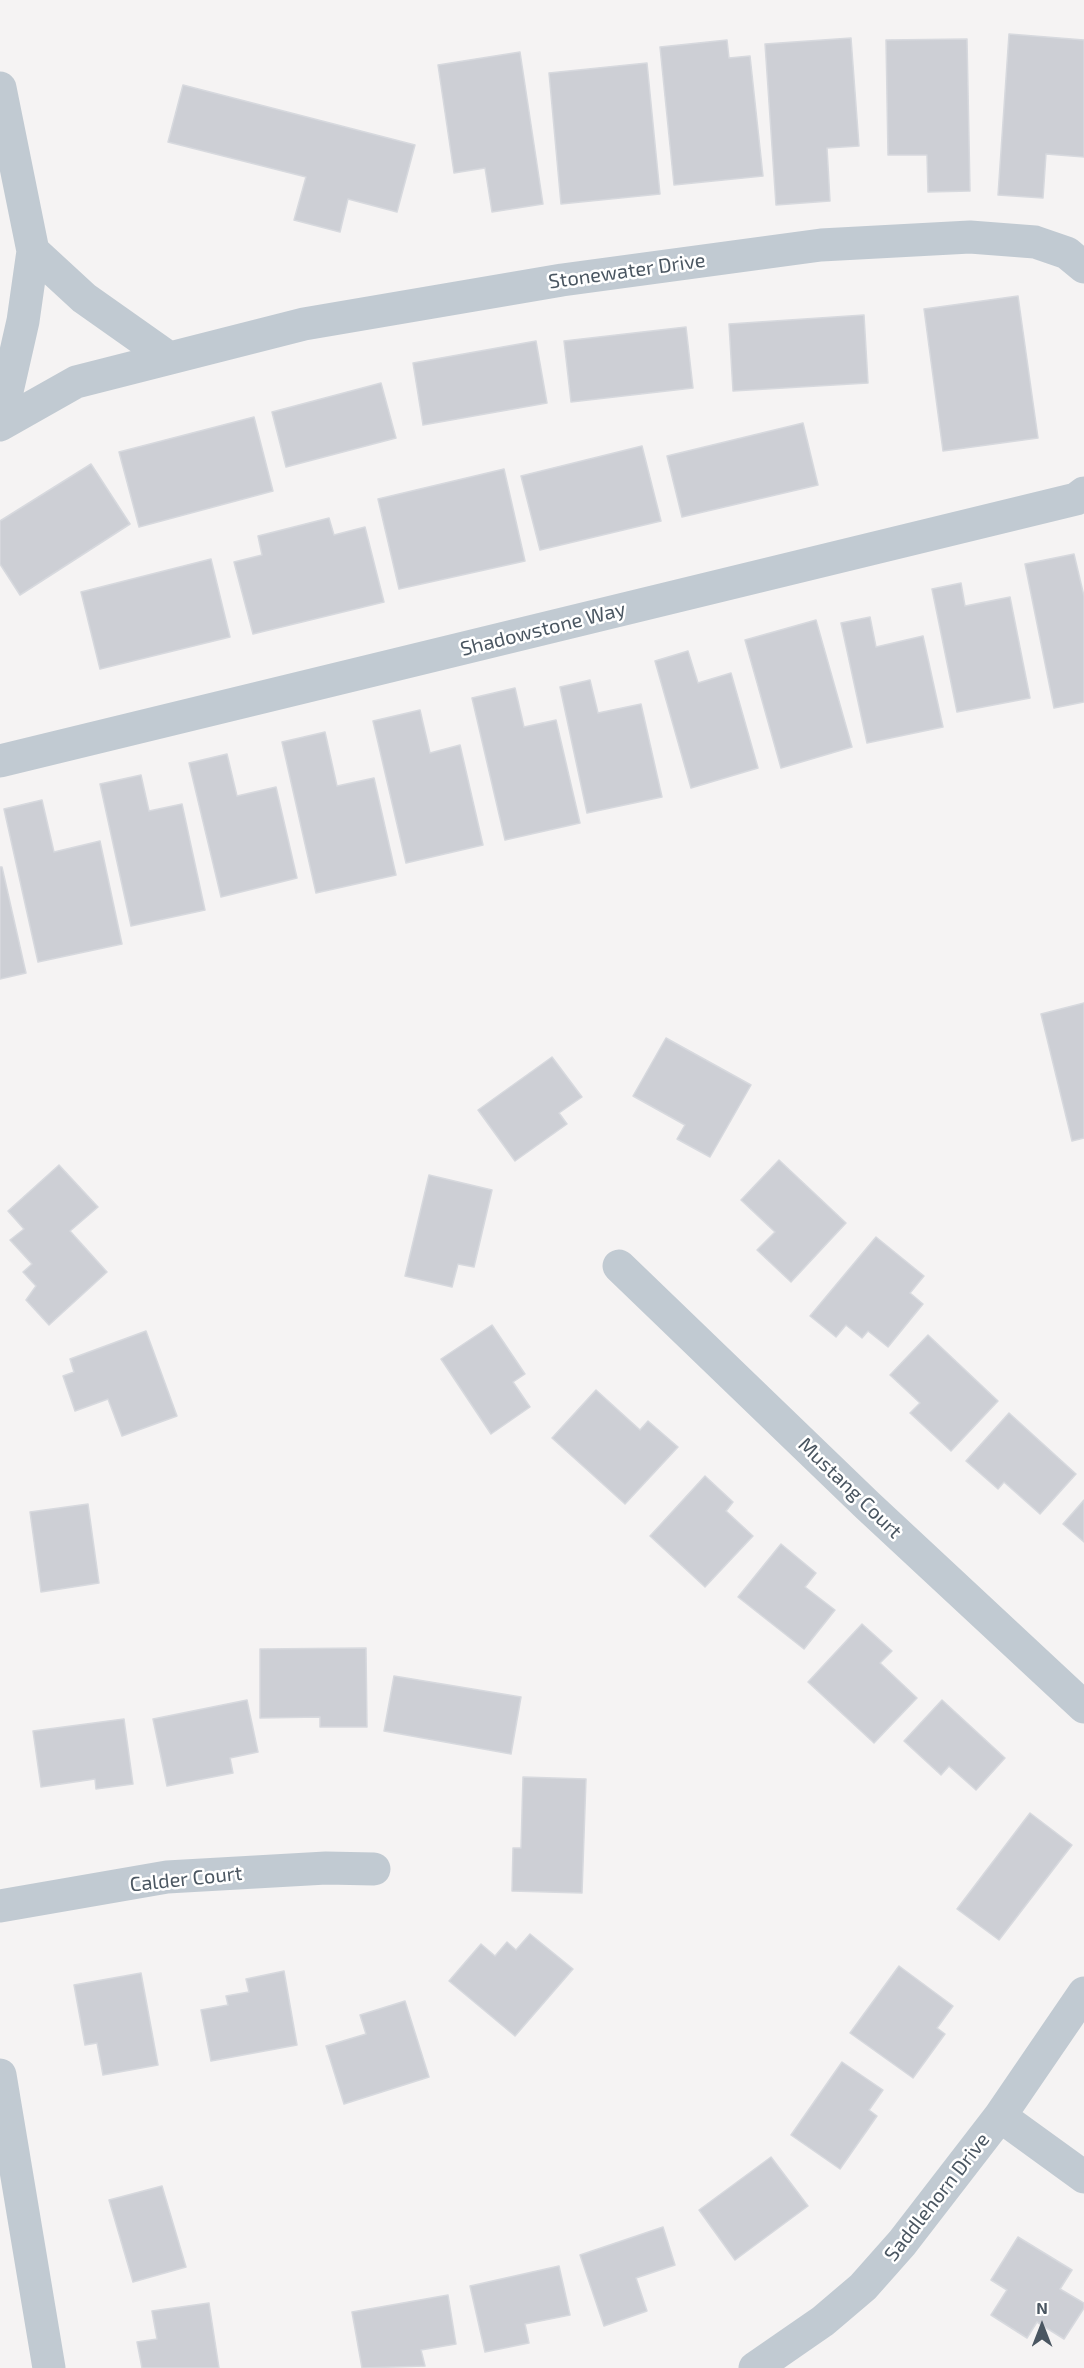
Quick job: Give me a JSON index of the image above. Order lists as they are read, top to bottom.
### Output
{
  "streets": {
    "street": [
      "Stonewater Drive",
      "Shadowstone Way",
      "Mustang Court",
      "Calder Court",
      "Saddlehorn Drive"
    ]
  },
  "north": "top"
}
